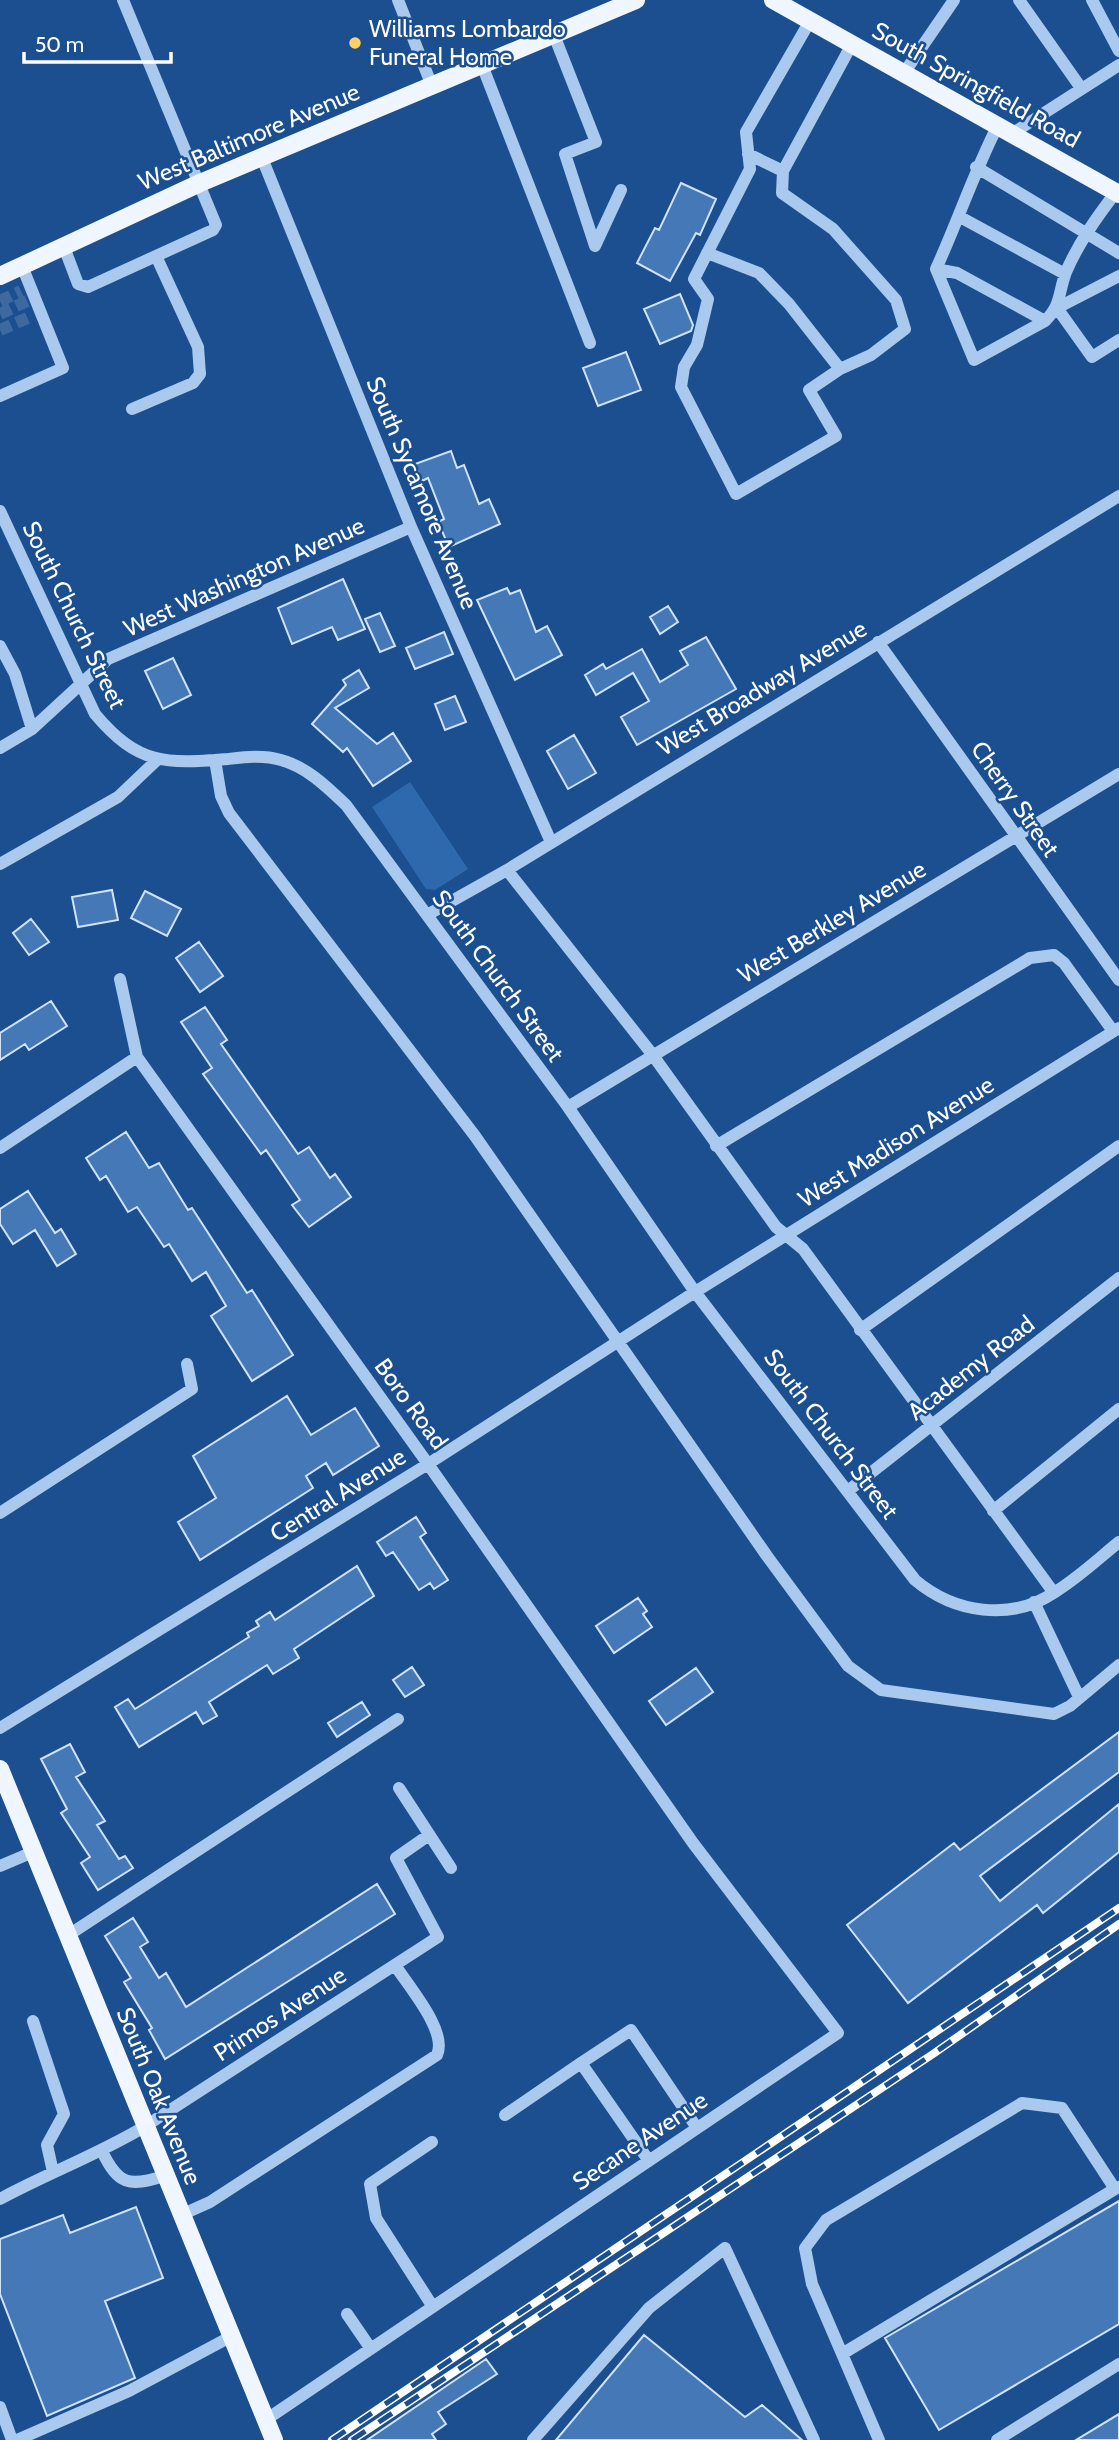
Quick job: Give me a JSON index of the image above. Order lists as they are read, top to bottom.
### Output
{
  "streets": {
    "main road": ["South Springfield Road", "West Baltimore Avenue", "South Oak Avenue"],
    "street": [
      "South Sycamore Avenue",
      "West Washington Avenue",
      "South Church Street",
      "West Broadway Avenue",
      "Cherry Street",
      "West Berkley Avenue",
      "West Madison Avenue",
      "Academy Road",
      "Boro Road",
      "Central Avenue",
      "Primos Avenue",
      "Secane Avenue"
    ]
  },
  "crossings": [
    ["West Baltimore Avenue", "South Sycamore Avenue"],
    ["South Sycamore Avenue", "West Washington Avenue"],
    ["South Sycamore Avenue", "West Broadway Avenue"],
    ["West Washington Avenue", "South Church Street"],
    ["South Church Street", "West Broadway Avenue"],
    ["South Church Street", "West Berkley Avenue"],
    ["South Church Street", "West Madison Avenue"],
    ["South Church Street", "Academy Road"],
    ["South Church Street", "Central Avenue"],
    ["West Broadway Avenue", "Cherry Street"],
    ["Cherry Street", "West Berkley Avenue"],
    ["West Madison Avenue", "Central Avenue"],
    ["Boro Road", "Central Avenue"],
    ["Boro Road", "Secane Avenue"],
    ["Primos Avenue", "South Oak Avenue"],
    ["South Oak Avenue", "Secane Avenue"]
  ],
  "places": ["Williams Lombardo Funeral Home"],
  "scale_bar": "50 m"
}
